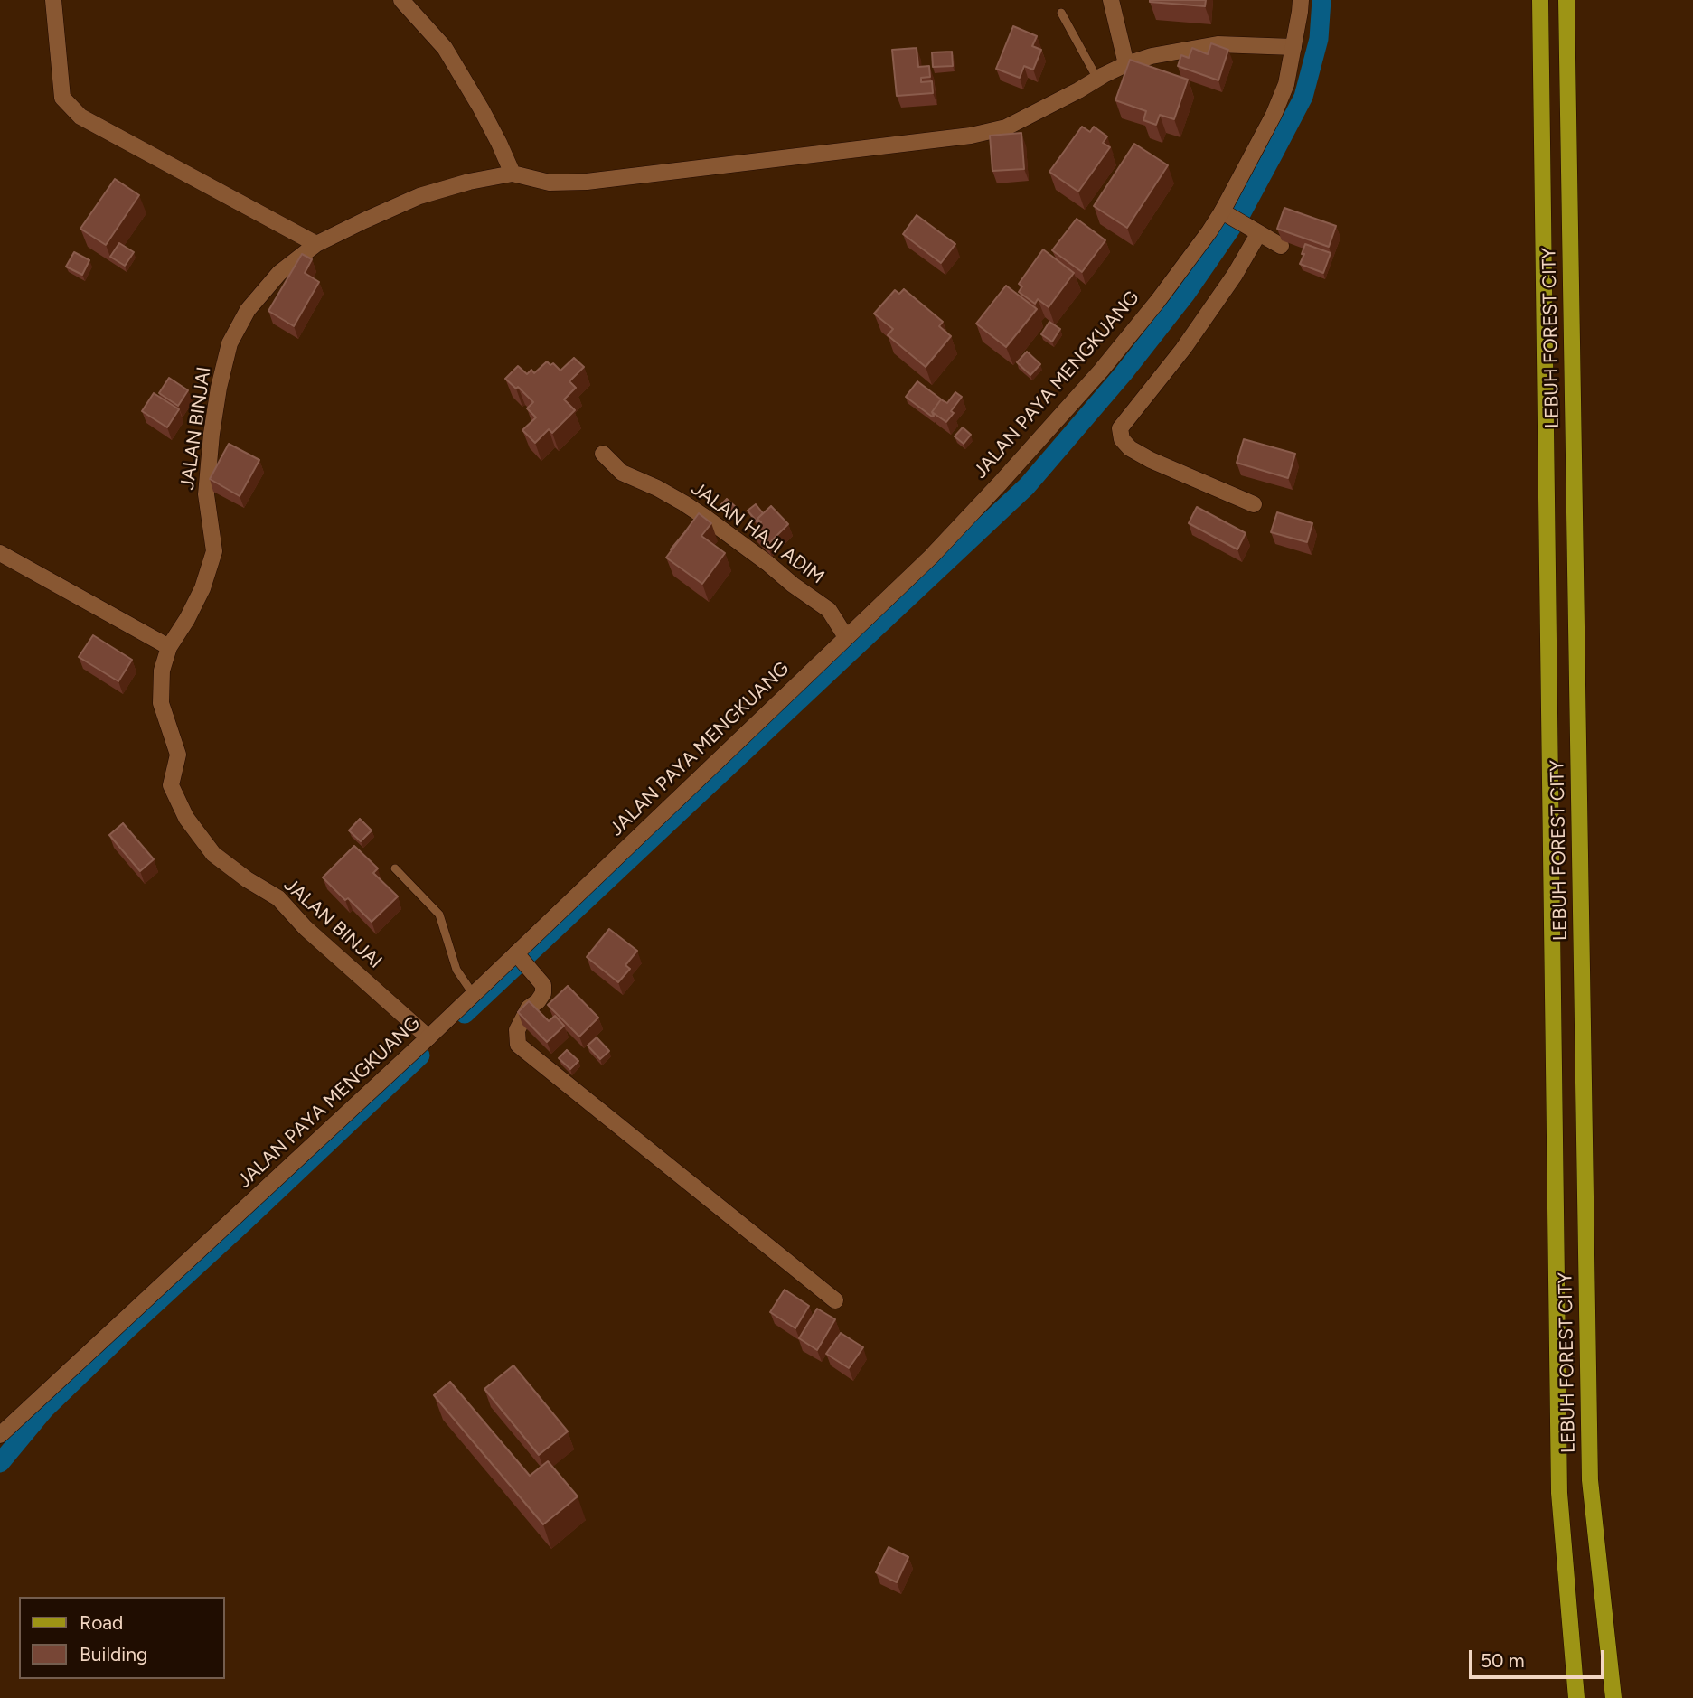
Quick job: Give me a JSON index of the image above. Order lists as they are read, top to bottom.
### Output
{
  "streets": {
    "main road": ["LEBUH FOREST CITY"],
    "street": ["JALAN PAYA MENGKUANG", "JALAN BINJAI", "JALAN HAJI ADIM"]
  },
  "crossings": [
    ["JALAN PAYA MENGKUANG", "JALAN BINJAI"],
    ["JALAN PAYA MENGKUANG", "JALAN HAJI ADIM"]
  ],
  "legend": ["Road", "Building"],
  "scale_bar": "50 m"
}
